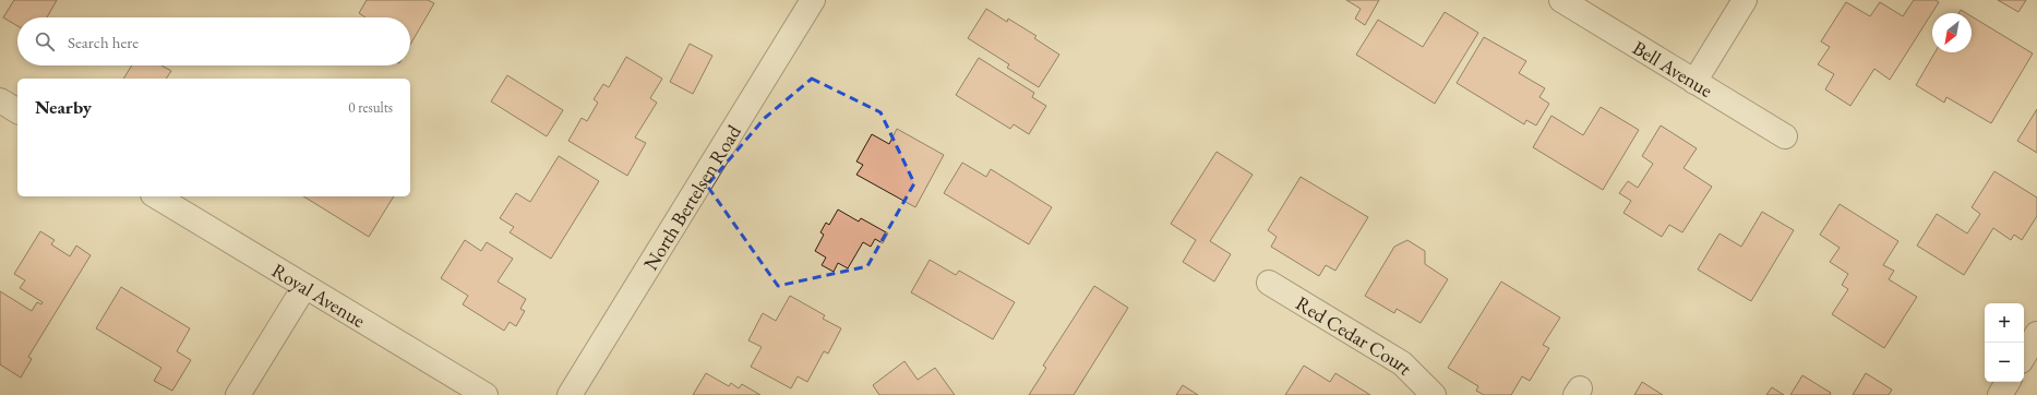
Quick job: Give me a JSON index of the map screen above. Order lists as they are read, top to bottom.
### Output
{
  "streets": {
    "street": [
      "Bell Avenue",
      "North Bertelsen Road",
      "Royal Avenue",
      "Red Cedar Court"
    ]
  },
  "north": "bottom left",
  "page": {
    "search": "Search here",
    "heading": ["Nearby", "0 results"],
    "map_buttons": ["+", "−"]
  }
}
